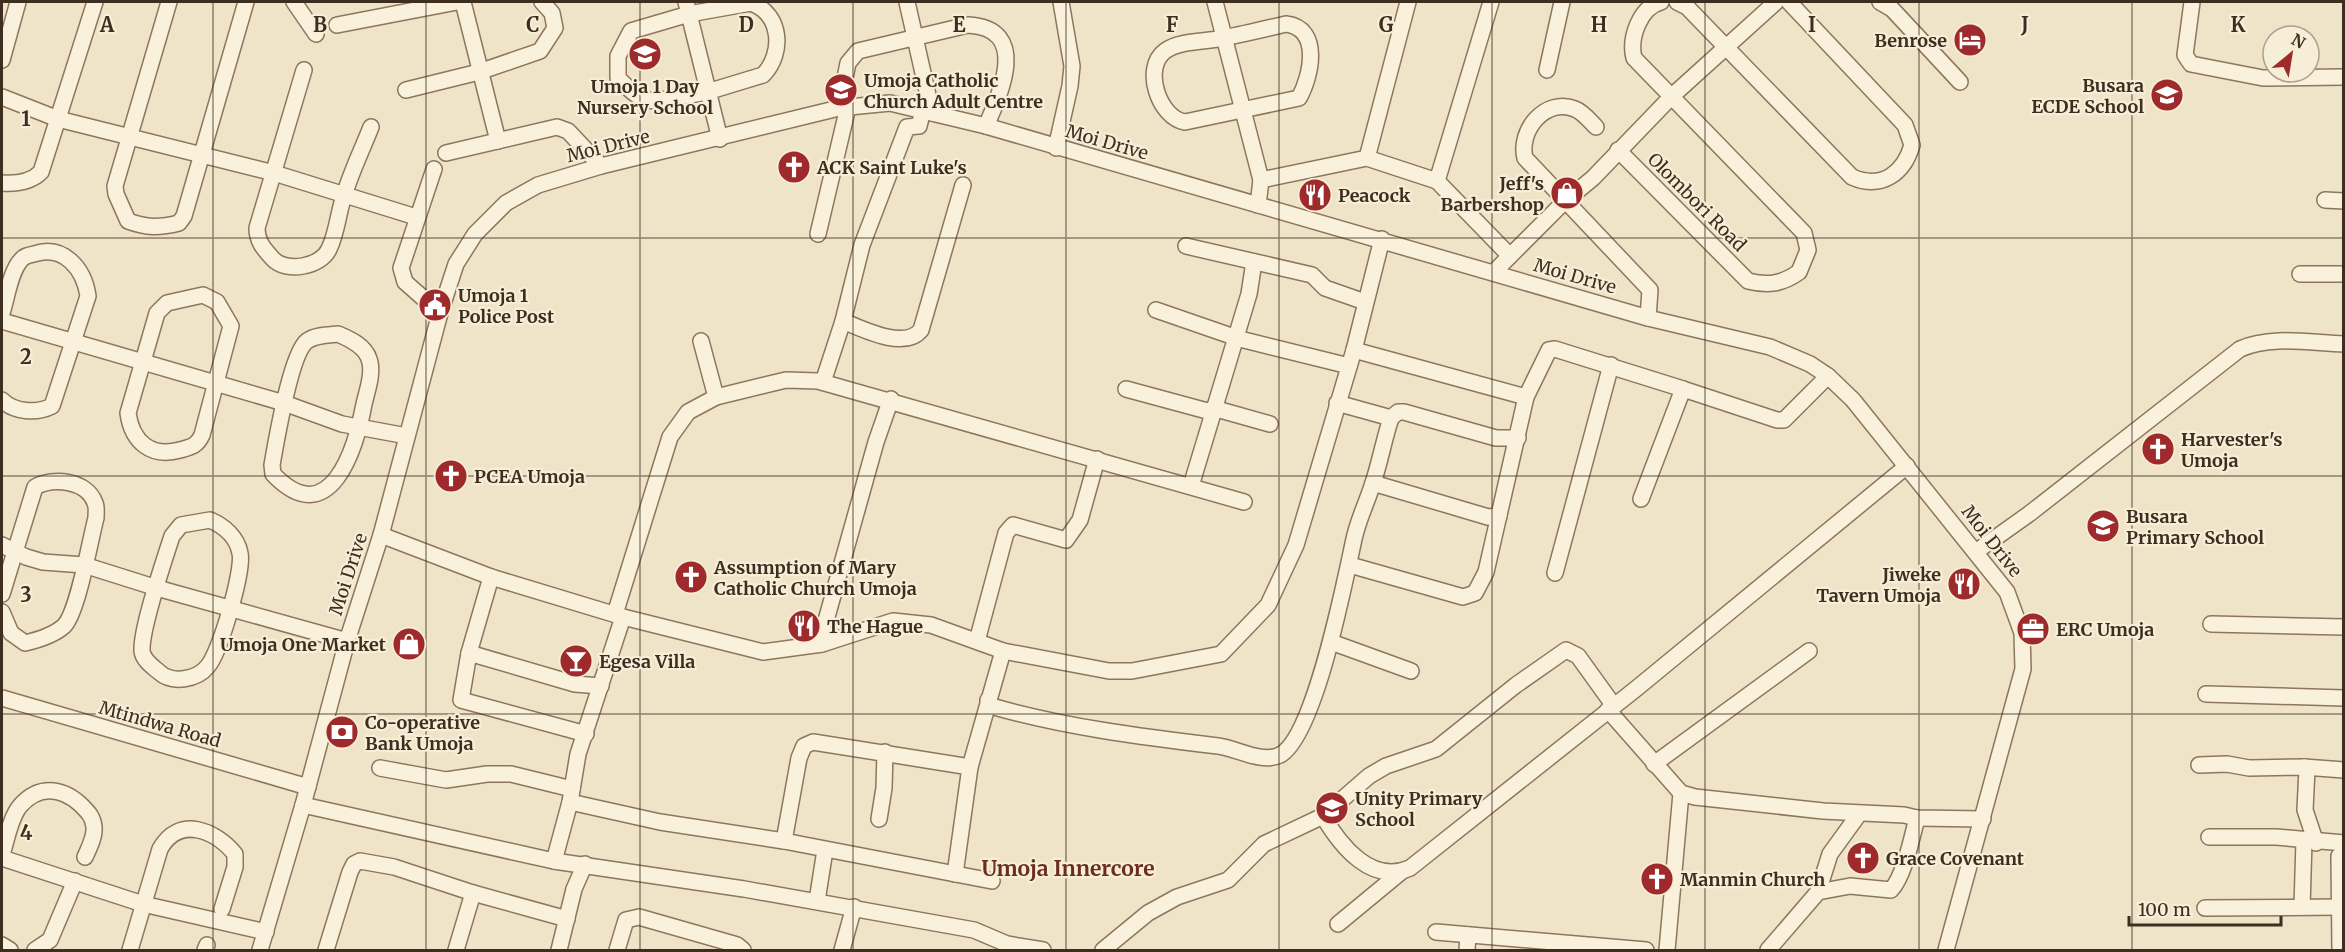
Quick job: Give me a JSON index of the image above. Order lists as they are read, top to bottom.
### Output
{
  "streets": {
    "street": ["Moi Drive", "Olombori Road", "Mtindwa Road"]
  },
  "crossings": [
    ["Moi Drive", "Mtindwa Road"]
  ],
  "districts": ["Umoja Innercore"],
  "places": {
    "hotel": ["Benrose"],
    "school or university": [
      "Umoja 1 Day Nursery School",
      "Umoja Catholic Church Adult Centre",
      "Busara ECDE School",
      "Busara Primary School",
      "Unity Primary School"
    ],
    "church": [
      "ACK Saint Luke's",
      "Harvester's Umoja",
      "PCEA Umoja",
      "Assumption of Mary Catholic Church Umoja",
      "Grace Covenant",
      "Manmin Church"
    ],
    "shop": ["Jeff's Barbershop", "Umoja One Market"],
    "restaurant": ["Peacock", "Jiweke Tavern Umoja", "The Hague"],
    "public building": ["Umoja 1 Police Post"],
    "office": ["ERC Umoja"],
    "bar": ["Egesa Villa"],
    "bank": ["Co-operative Bank Umoja"]
  },
  "scale_bar": "100 m",
  "north": "top right",
  "grid": {
    "columns": [
      "A",
      "B",
      "C",
      "D",
      "E",
      "F",
      "G",
      "H",
      "I",
      "J",
      "K"
    ],
    "rows": [
      "1",
      "2",
      "3",
      "4"
    ]
  }
}
